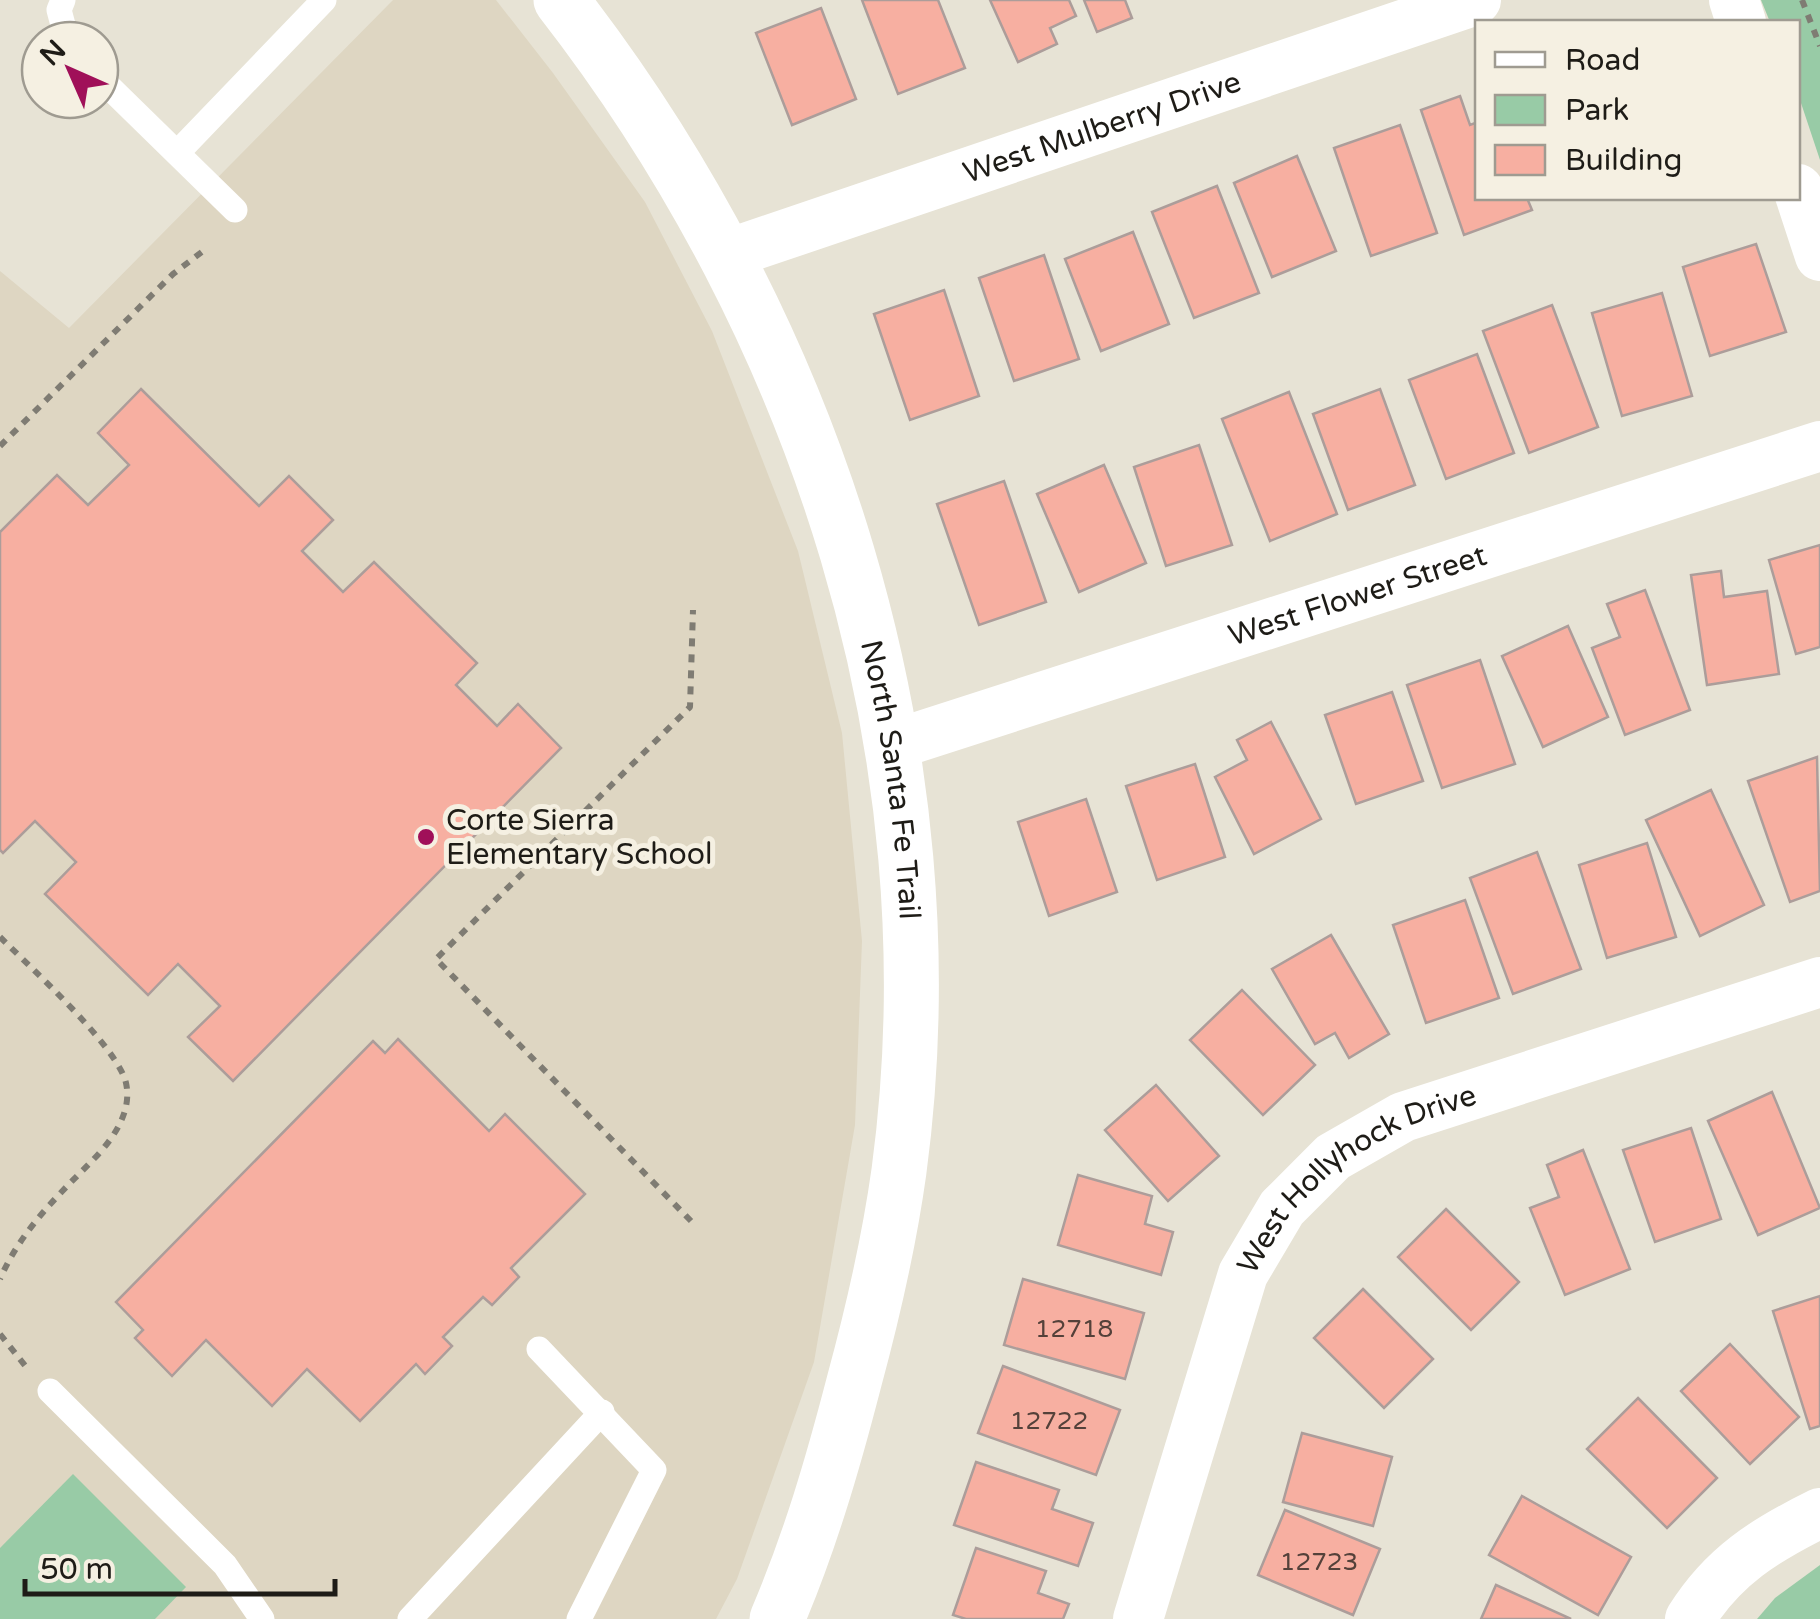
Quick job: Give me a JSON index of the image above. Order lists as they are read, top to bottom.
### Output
{
  "streets": {
    "street": [
      "West Mulberry Drive",
      "West Flower Street",
      "North Santa Fe Trail",
      "West Hollyhock Drive"
    ]
  },
  "crossings": [
    ["West Mulberry Drive", "North Santa Fe Trail"],
    ["West Flower Street", "North Santa Fe Trail"]
  ],
  "places": ["Corte Sierra Elementary School"],
  "house_numbers": ["12718", "12722", "12723"],
  "legend": ["Road", "Park", "Building"],
  "scale_bar": "50 m",
  "north": "top left"
}
